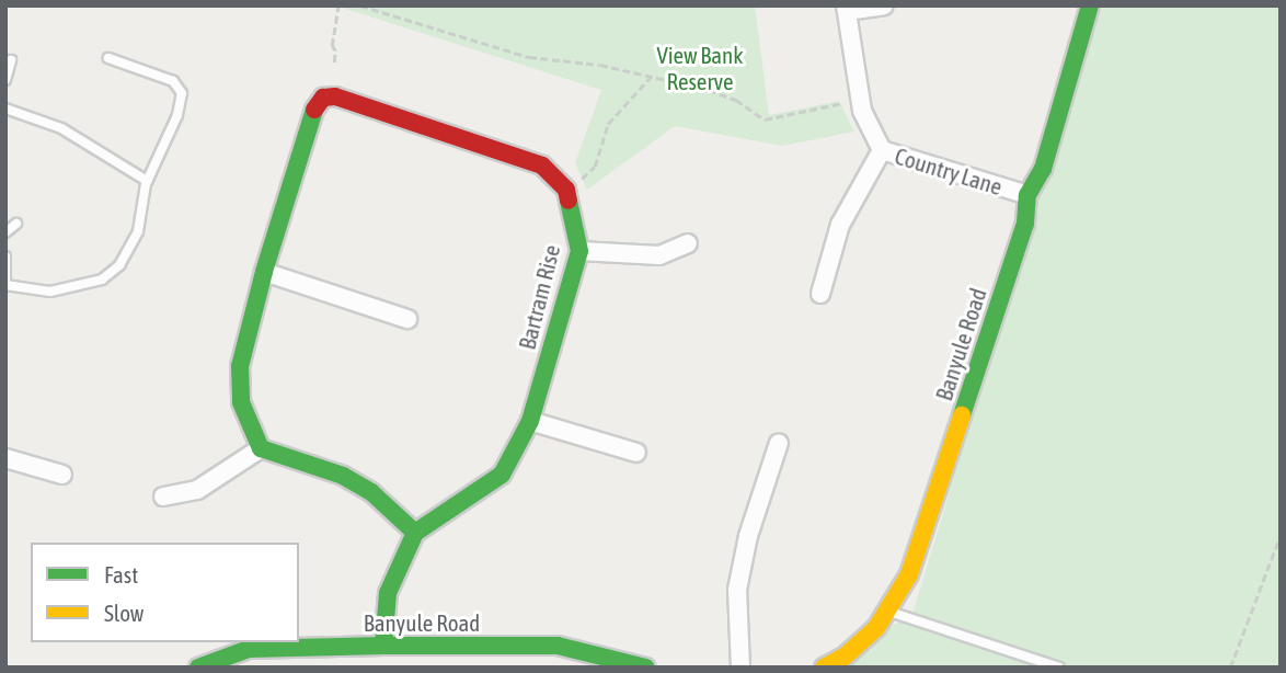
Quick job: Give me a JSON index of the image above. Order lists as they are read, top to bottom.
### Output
{
  "streets": {
    "street": ["Country Lane", "Bartram Rise", "Banyule Road"]
  },
  "crossings": [
    ["Country Lane", "Banyule Road"]
  ],
  "parks": ["View Bank Reserve"],
  "legend": ["Fast", "Slow"]
}
